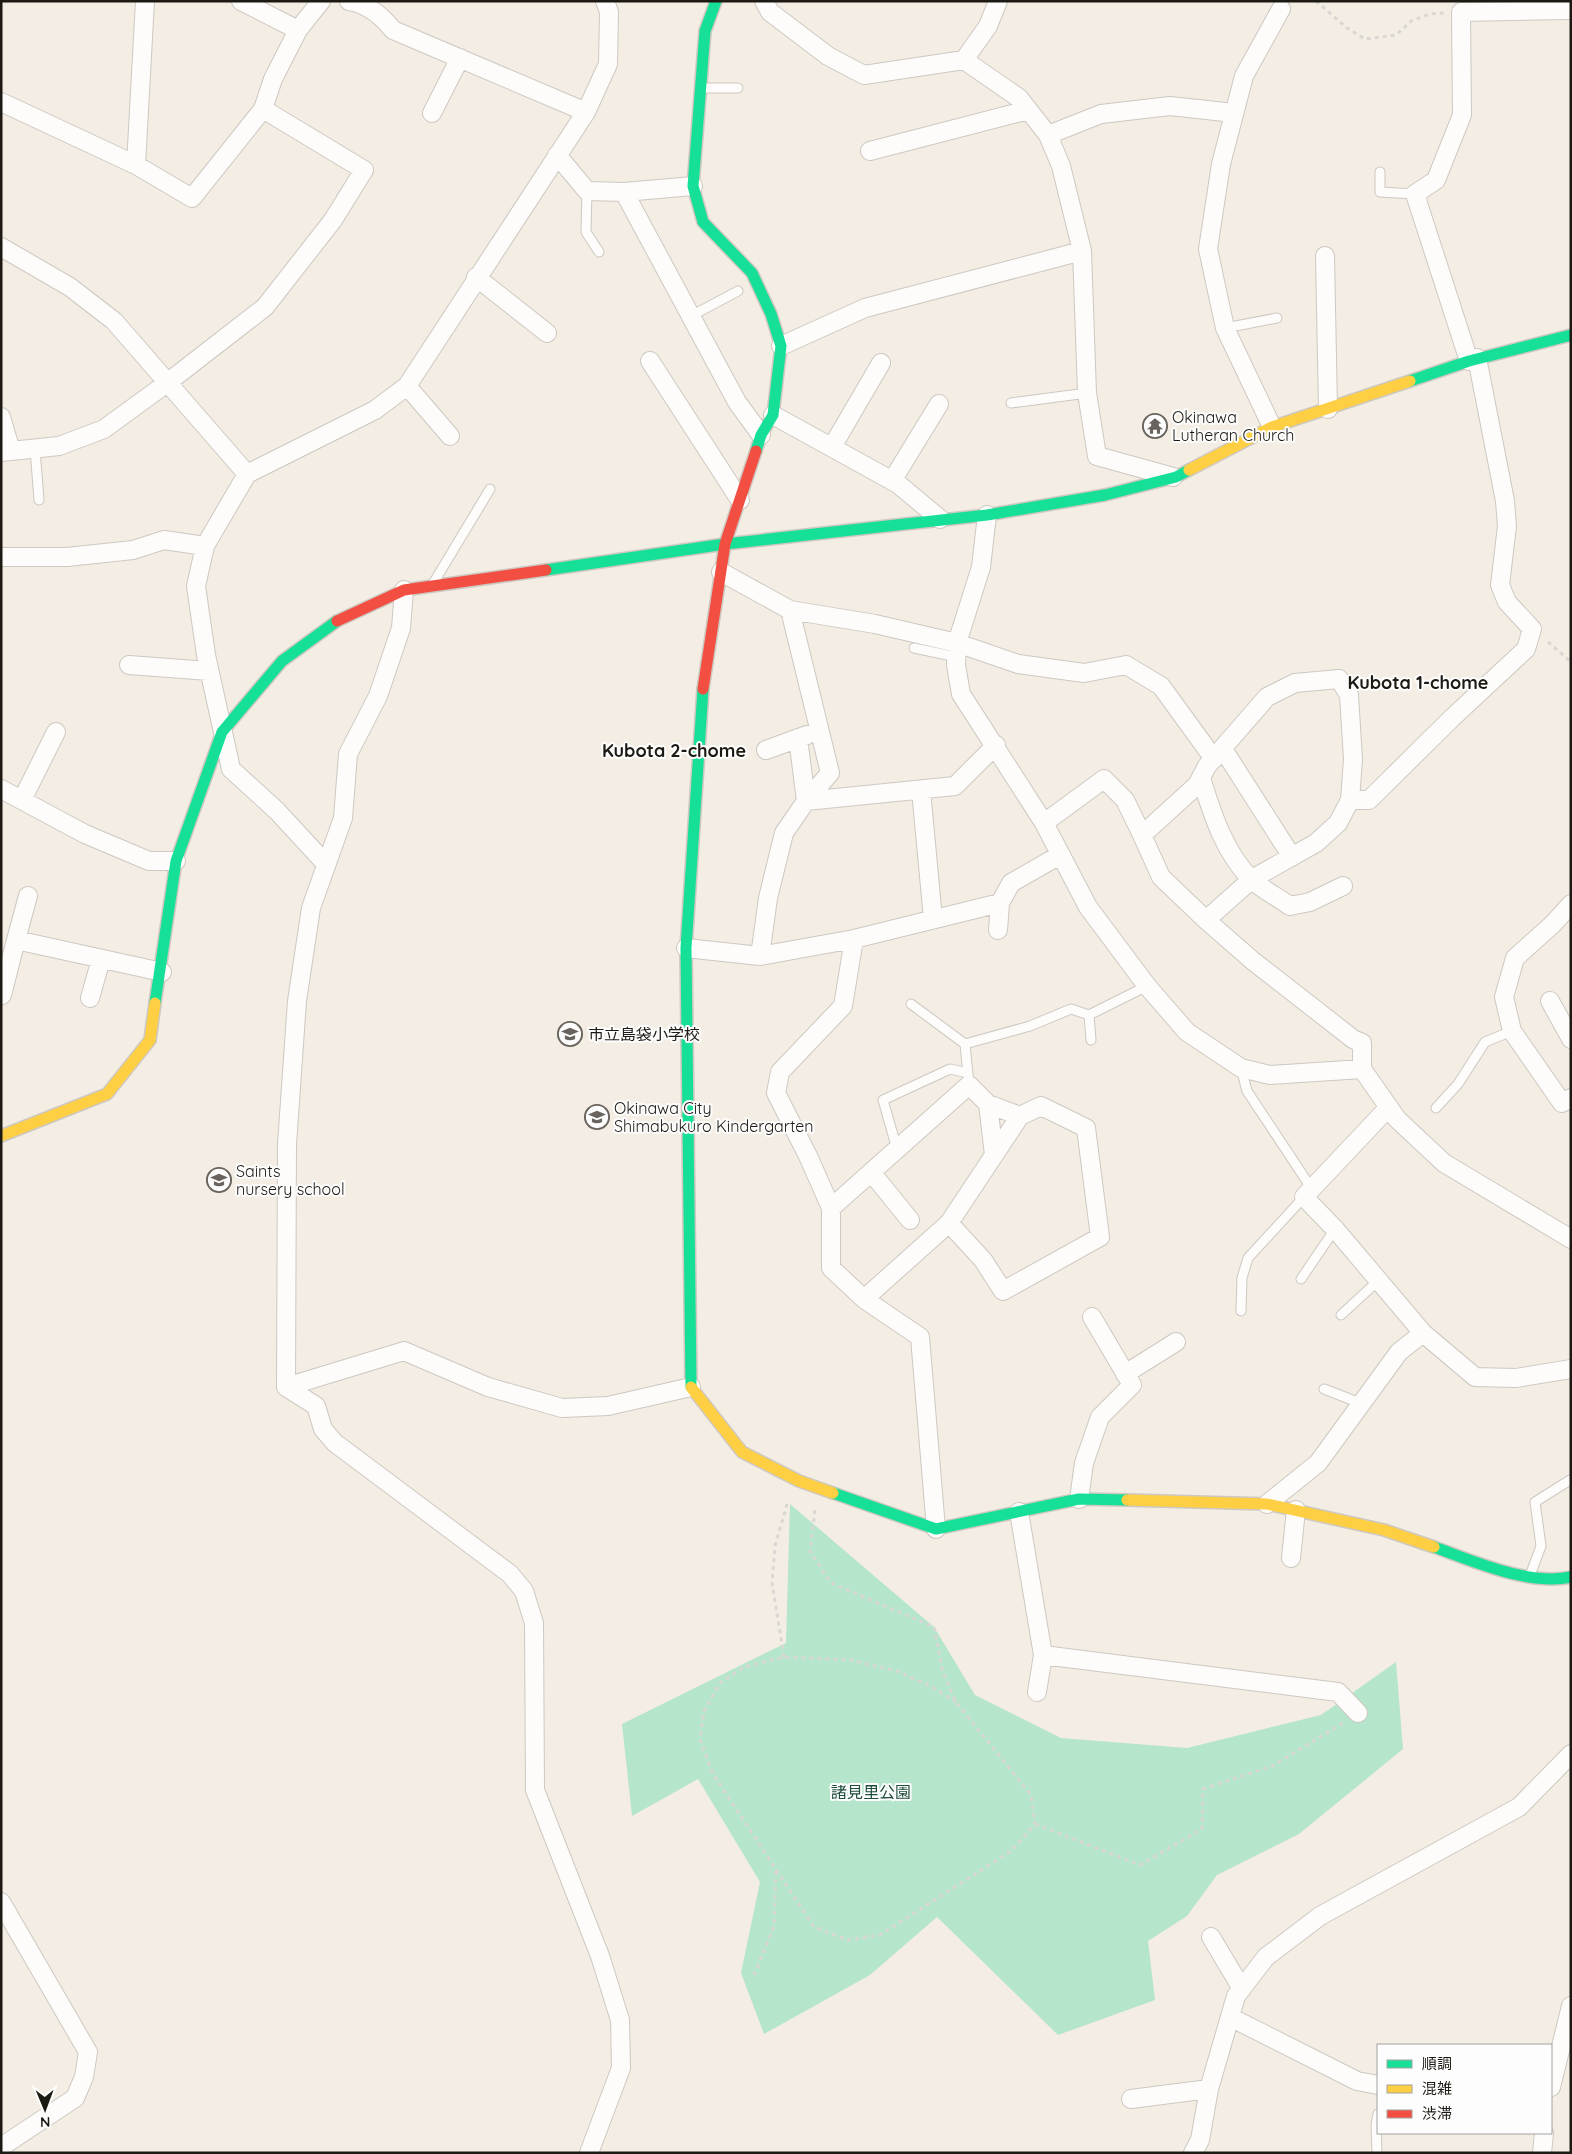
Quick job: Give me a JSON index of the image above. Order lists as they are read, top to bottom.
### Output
{
  "districts": ["Kubota 1-chome", "Kubota 2-chome"],
  "parks": ["諸見里公園"],
  "places": {
    "temple": ["Okinawa Lutheran Church"],
    "school or university": ["市立島袋小学校", "Okinawa City Shimabukuro Kindergarten", "Saints nursery school"]
  },
  "legend": ["順調", "混雑", "渋滞"],
  "north": "bottom"
}
